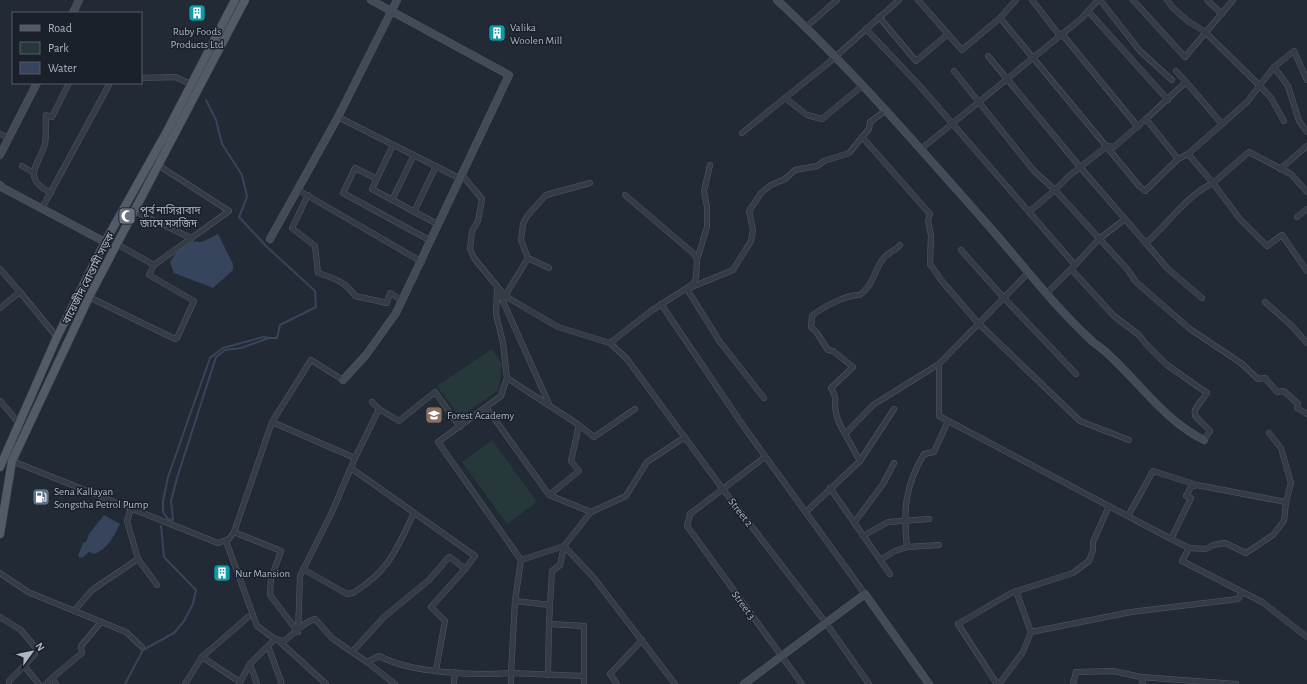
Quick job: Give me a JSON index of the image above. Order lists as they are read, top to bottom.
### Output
{
  "streets": {
    "main road": ["বায়েজীদ বোস্তামী সড়ক"],
    "street": ["Street 2", "Street 3"]
  },
  "crossings": [
    ["Street 2", "Street 3"]
  ],
  "places": {
    "building": ["Ruby Foods Products Ltd", "Valika Woolen Mill", "Nur Mansion"],
    "mosque": ["পূর্ব নাসিরাবাদ জামে মসজিদ"],
    "school or university": ["Forest Academy"],
    "fuel station": ["Sena Kallayan Songstha Petrol Pump"]
  },
  "legend": ["Road", "Park", "Water"],
  "north": "top right"
}
